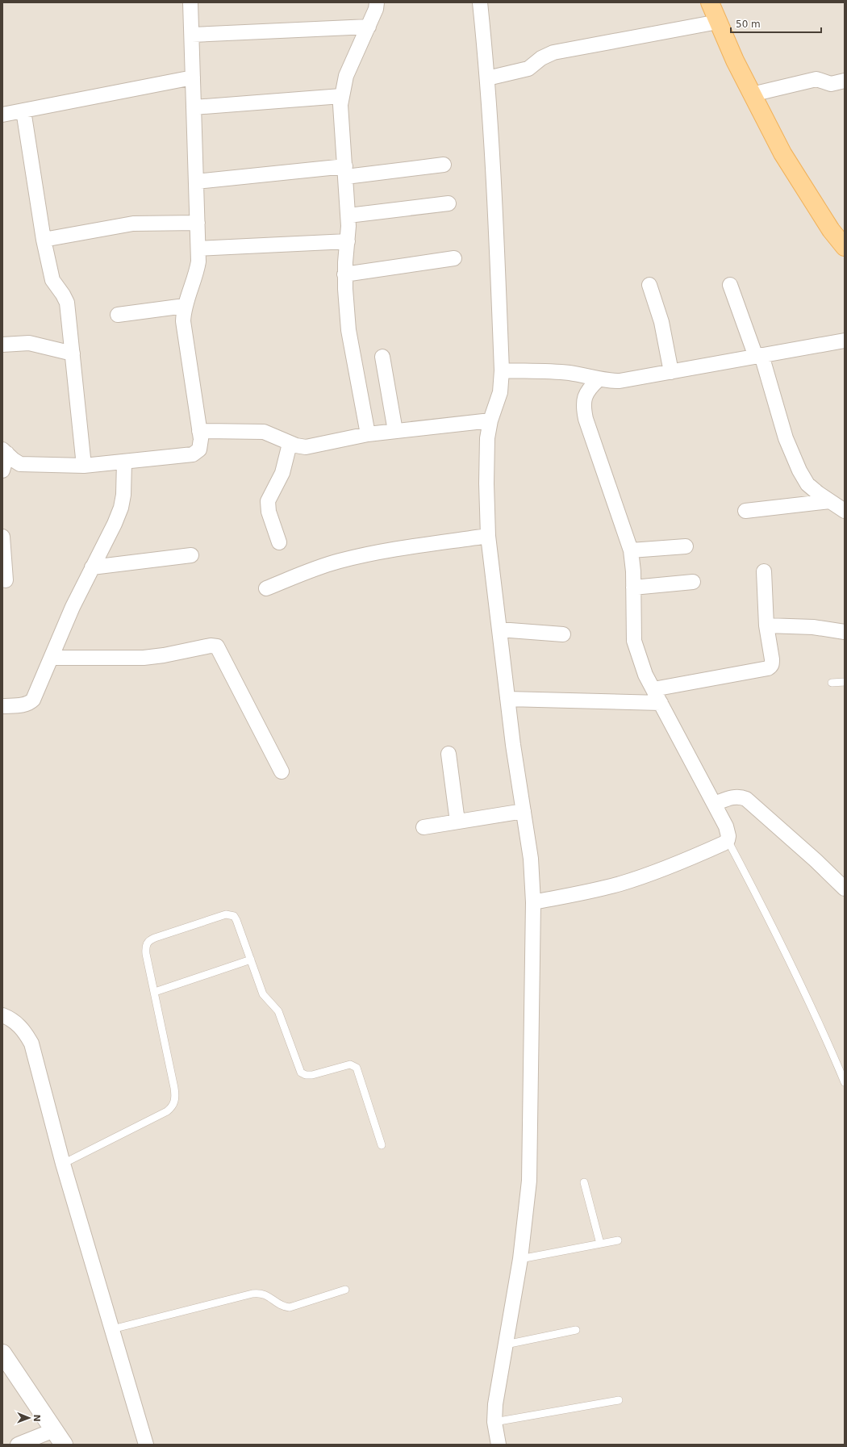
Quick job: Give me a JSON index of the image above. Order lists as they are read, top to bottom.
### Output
{
  "scale_bar": "50 m",
  "north": "right"
}
